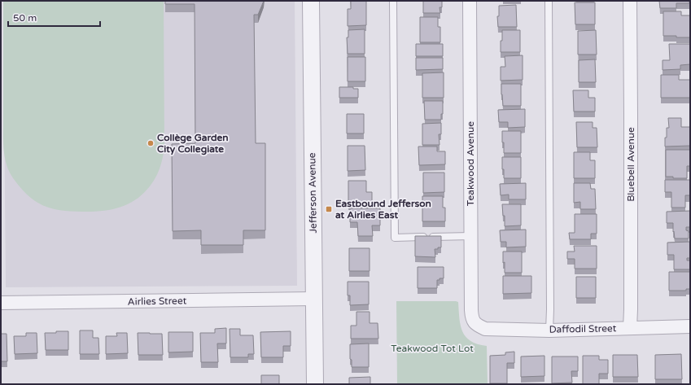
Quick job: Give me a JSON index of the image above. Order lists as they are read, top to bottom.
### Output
{
  "streets": {
    "street": [
      "Teakwood Avenue",
      "Bluebell Avenue",
      "Jefferson Avenue",
      "Airlies Street",
      "Daffodil Street"
    ]
  },
  "crossings": [
    ["Teakwood Avenue", "Daffodil Street"],
    ["Bluebell Avenue", "Daffodil Street"],
    ["Jefferson Avenue", "Airlies Street"]
  ],
  "parks": ["Teakwood Tot Lot"],
  "places": {
    "other": ["Collège Garden City Collegiate"],
    "transit": ["Eastbound Jefferson at Airlies East"]
  },
  "scale_bar": "50 m"
}
